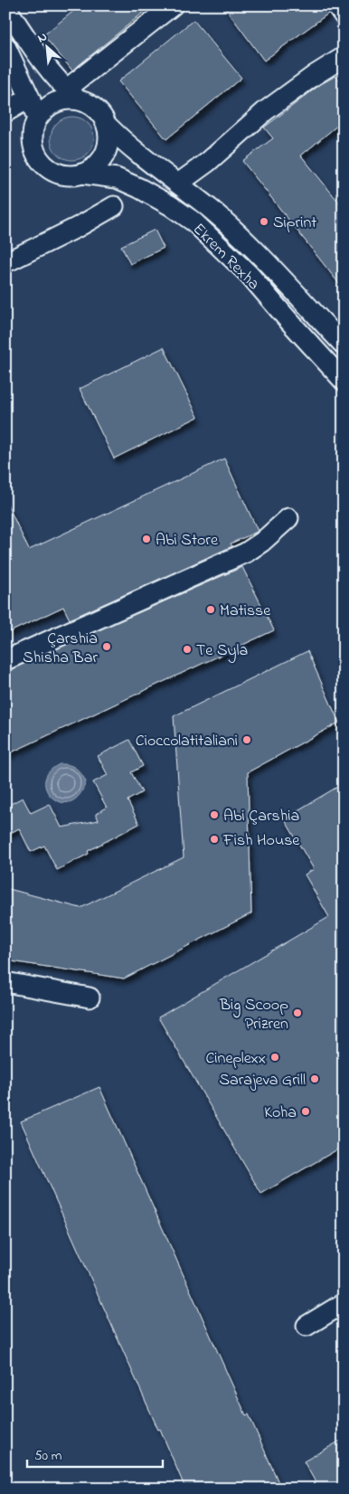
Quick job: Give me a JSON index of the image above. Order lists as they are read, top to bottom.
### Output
{
  "streets": {
    "street": ["Ekrem Rexha"]
  },
  "places": [
    "Siprint",
    "Abi Store",
    "Matisse",
    "Çarshia Shisha Bar",
    "Te Syla",
    "Cioccolatitaliani",
    "Abi Çarshia",
    "Fish House",
    "Big Scoop Prizren",
    "Cineplexx",
    "Sarajeva Grill",
    "Koha"
  ],
  "scale_bar": "50 m",
  "north": "top left"
}
